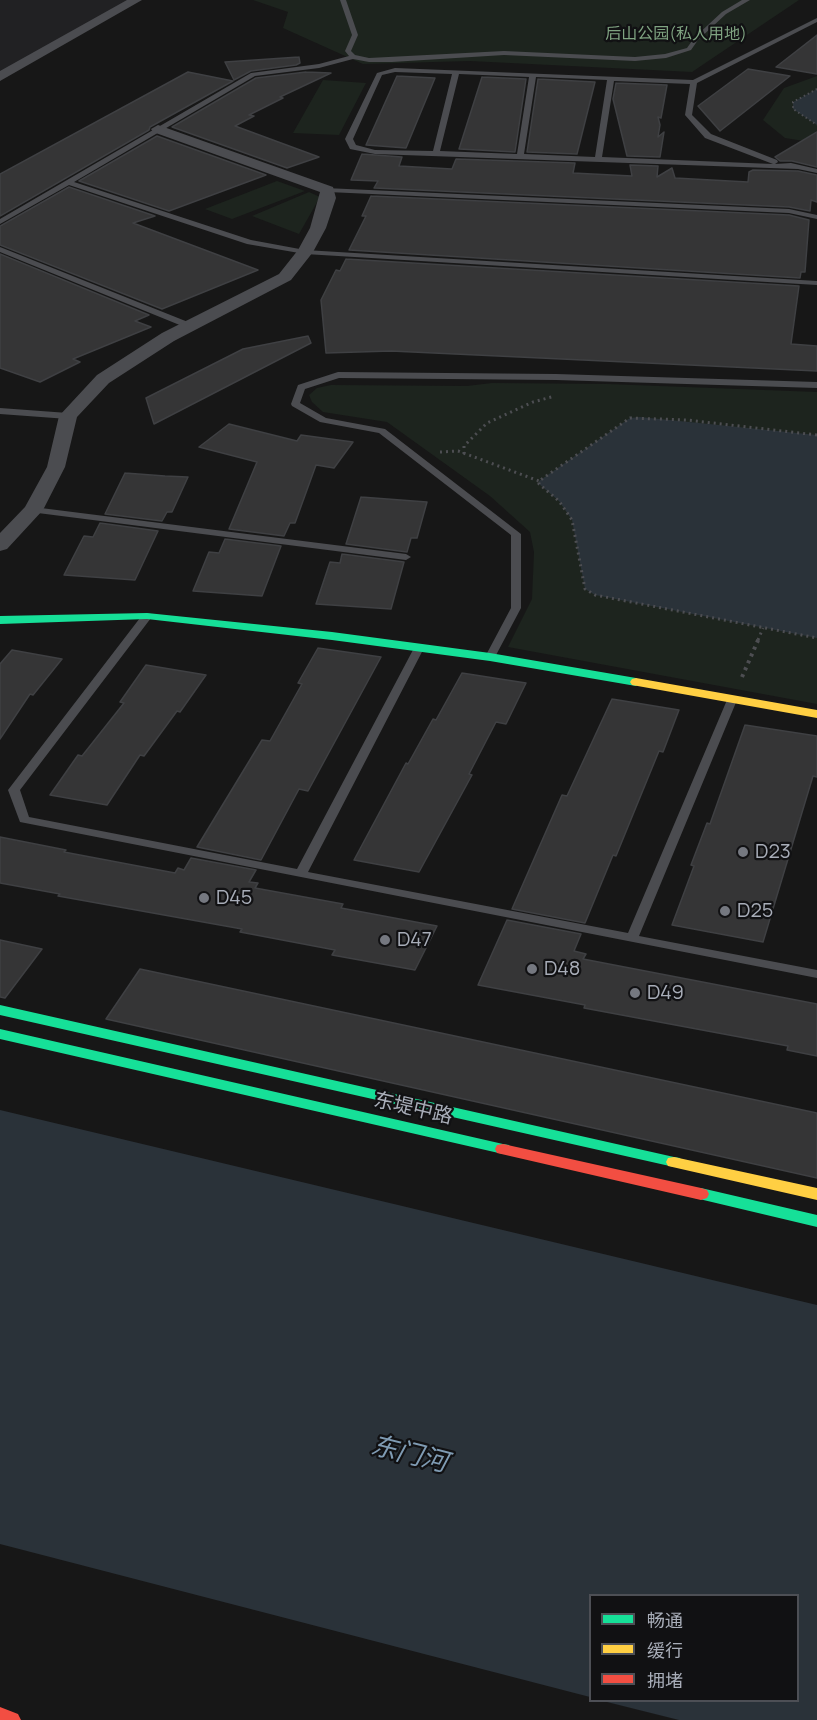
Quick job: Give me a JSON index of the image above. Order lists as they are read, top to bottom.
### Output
{
  "streets": {
    "main road": ["东堤中路"]
  },
  "water": ["东门河"],
  "parks": ["后山公园(私人用地)"],
  "places": [
    "D23",
    "D45",
    "D25",
    "D47",
    "D48",
    "D49"
  ],
  "legend": ["畅通", "缓行", "拥堵"]
}
